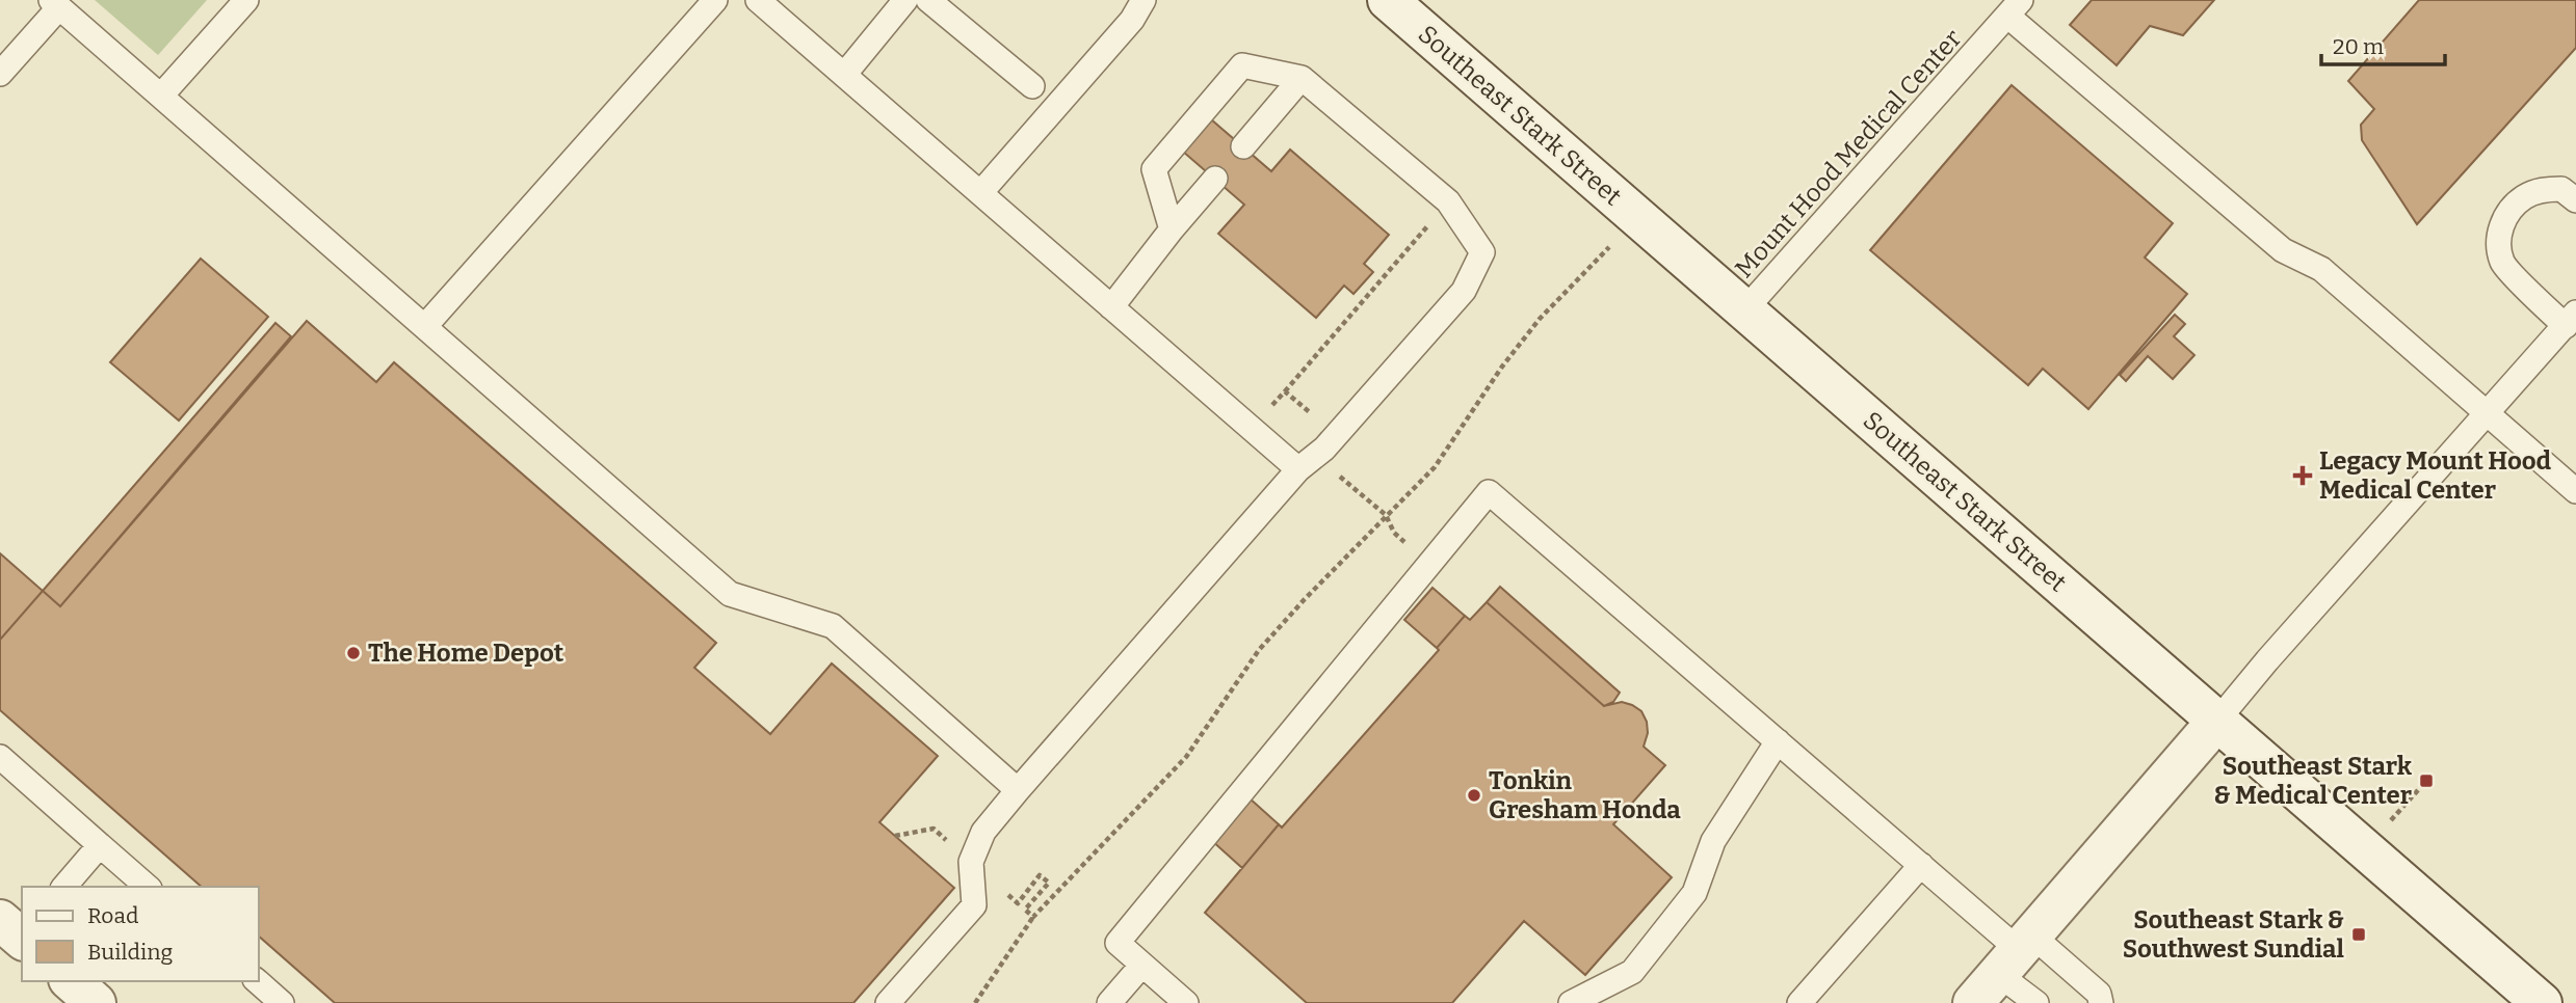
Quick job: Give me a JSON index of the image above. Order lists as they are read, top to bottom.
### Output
{
  "streets": {
    "main road": ["Southeast Stark Street"],
    "lane": ["Mount Hood Medical Center"]
  },
  "crossings": [
    ["Southeast Stark Street", "Mount Hood Medical Center"]
  ],
  "places": {
    "health": ["Legacy Mount Hood Medical Center"],
    "other": ["The Home Depot", "Tonkin Gresham Honda"],
    "transit": ["Southeast Stark & Medical Center", "Southeast Stark & Southwest Sundial"]
  },
  "legend": ["Road", "Building"],
  "scale_bar": "20 m"
}
